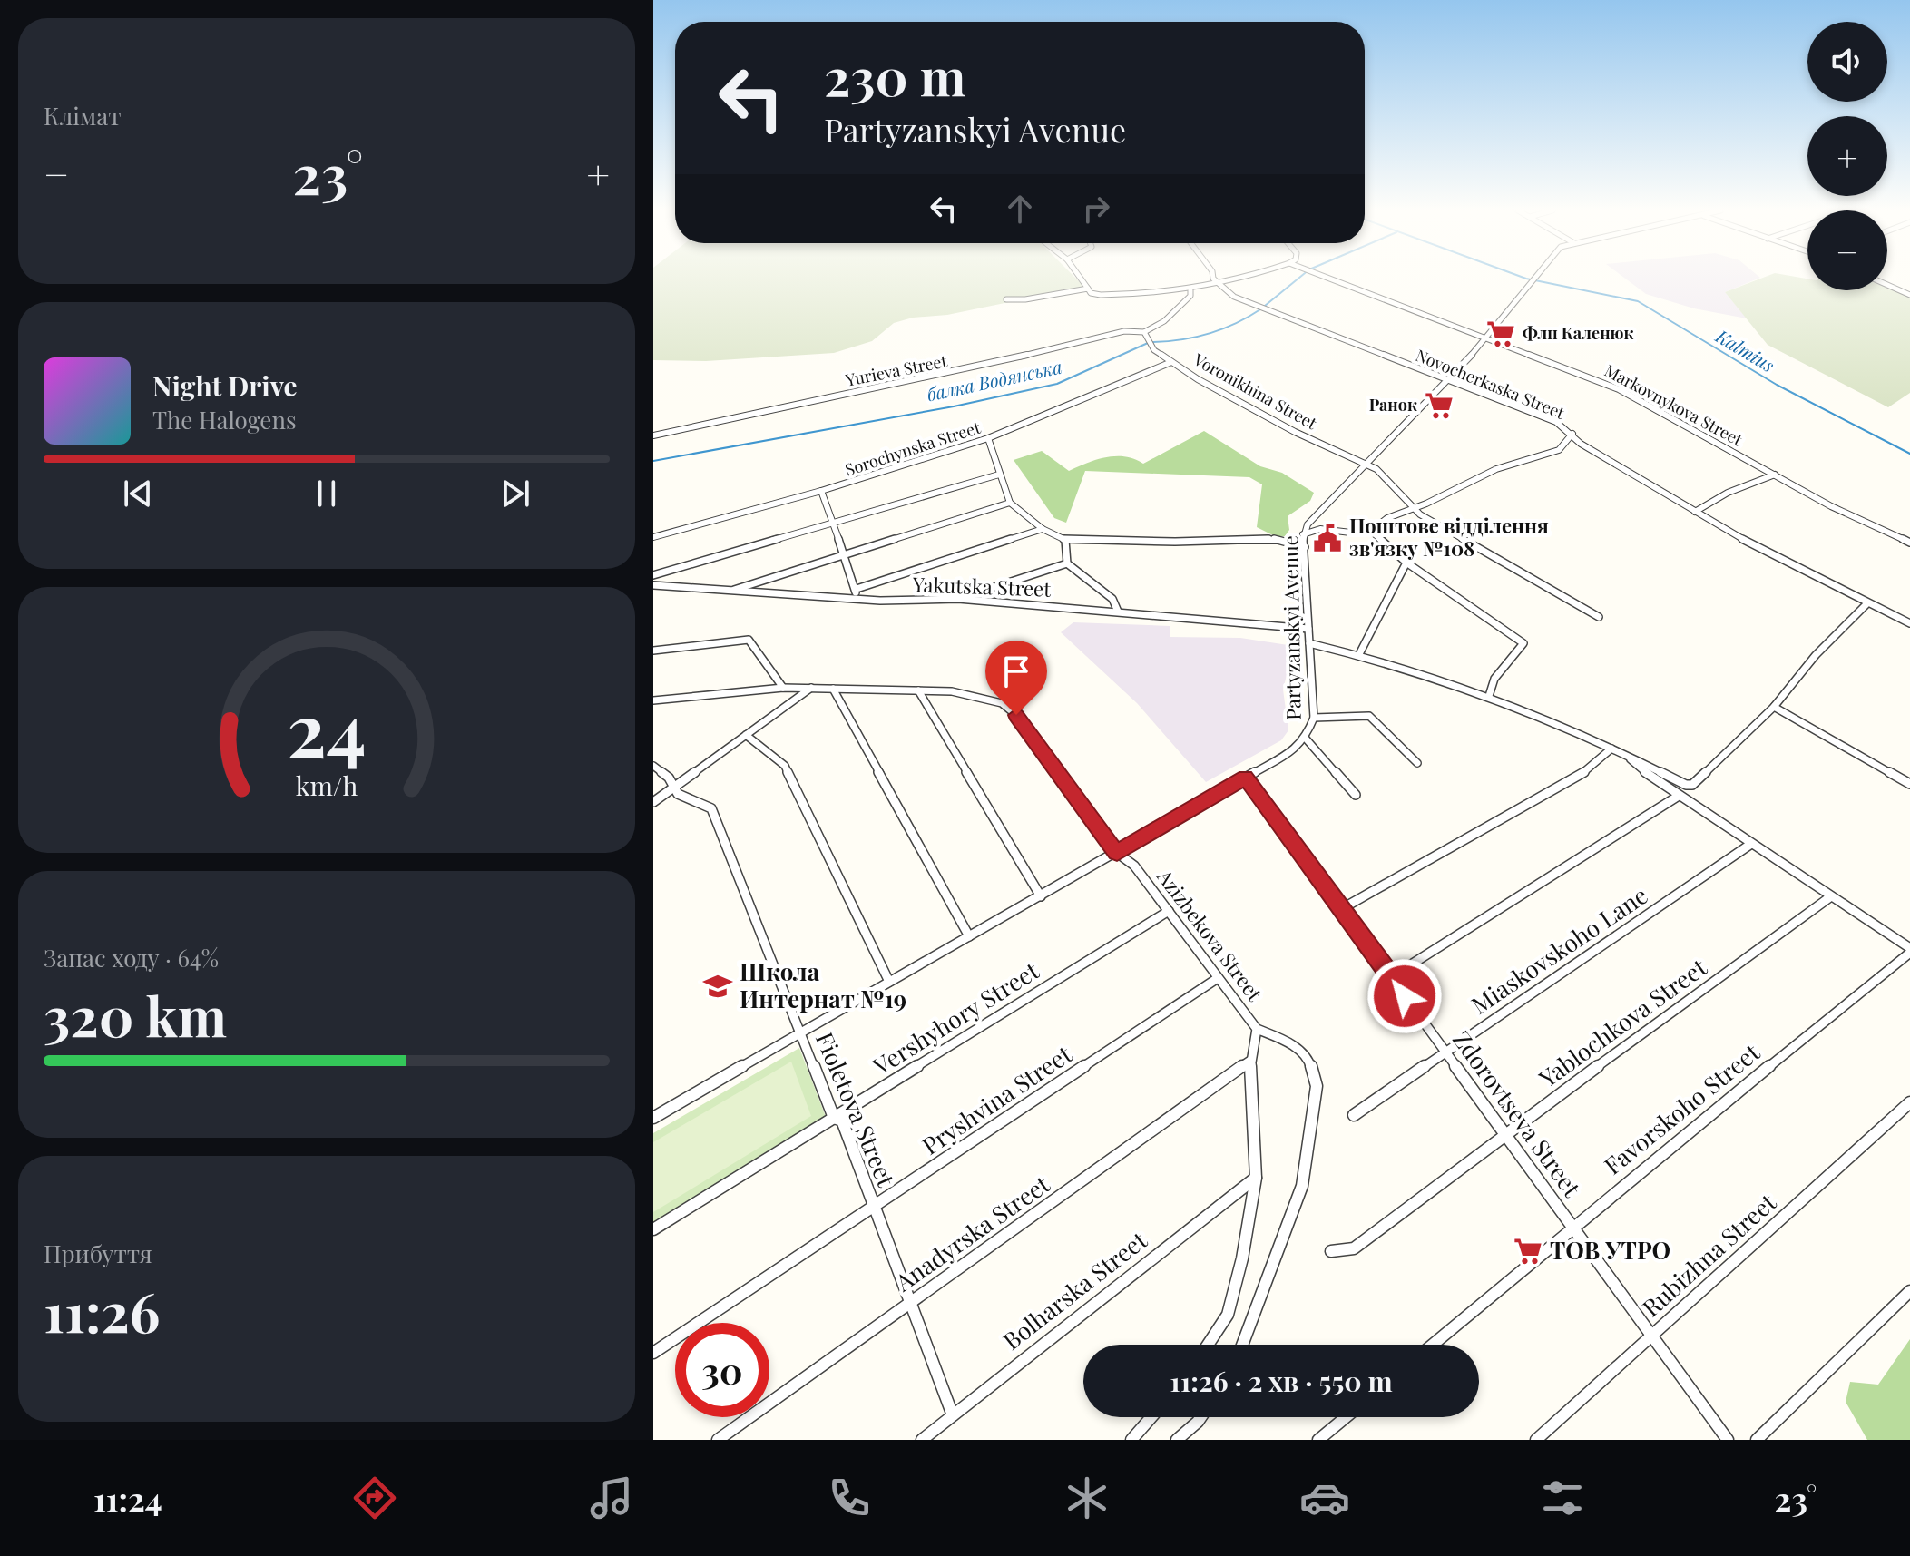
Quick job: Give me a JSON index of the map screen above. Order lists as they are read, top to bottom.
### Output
{
  "streets": {
    "street": [
      "Yurieva Street",
      "Novocherkaska Street",
      "Voronikhina Street",
      "Markovnykova Street",
      "Sorochynska Street",
      "Yakutska Street",
      "Partyzanskyi Avenue",
      "Azizbekova Street",
      "Miaskovskoho Lane",
      "Vershyhory Street",
      "Yablochkova Street",
      "Pryshvina Street",
      "Fioletova Street",
      "Favorskoho Street",
      "Zdorovtseva Street",
      "Anadyrska Street",
      "Rubizhna Street",
      "Bolharska Street"
    ]
  },
  "crossings": [
    ["Yurieva Street", "Voronikhina Street"],
    ["Novocherkaska Street", "Partyzanskyi Avenue"],
    ["Voronikhina Street", "Sorochynska Street"],
    ["Voronikhina Street", "Partyzanskyi Avenue"],
    ["Markovnykova Street", "Partyzanskyi Avenue"],
    ["Yakutska Street", "Partyzanskyi Avenue"],
    ["Partyzanskyi Avenue", "Azizbekova Street"],
    ["Partyzanskyi Avenue", "Fioletova Street"],
    ["Partyzanskyi Avenue", "Zdorovtseva Street"],
    ["Azizbekova Street", "Vershyhory Street"],
    ["Azizbekova Street", "Pryshvina Street"],
    ["Azizbekova Street", "Anadyrska Street"],
    ["Azizbekova Street", "Bolharska Street"],
    ["Miaskovskoho Lane", "Zdorovtseva Street"],
    ["Vershyhory Street", "Fioletova Street"],
    ["Yablochkova Street", "Zdorovtseva Street"],
    ["Pryshvina Street", "Fioletova Street"],
    ["Fioletova Street", "Anadyrska Street"],
    ["Fioletova Street", "Bolharska Street"],
    ["Favorskoho Street", "Zdorovtseva Street"],
    ["Zdorovtseva Street", "Rubizhna Street"]
  ],
  "water": ["Kalmius", "балка Водянська"],
  "places": {
    "supermarket": ["Флп Каленюк", "Ранок", "ТОВ УТРО"],
    "public building": ["Поштове відділення зв'язку №108"],
    "school or university": ["Школа Интернат №19"]
  },
  "page": {
    "tile": [
      "Клімат",
      ["Запас ходу · 64%", "320 km"],
      ["Прибуття", "11:26"]
    ],
    "map_buttons": ["+", "−"],
    "turn": ["230 m", "Partyzanskyi Avenue"],
    "heat": ["−", "23°", "+"],
    "song": ["Night Drive", "The Halogens"],
    "limit": "30",
    "trip": "11:26 · 2 хв · 550 m",
    "tabs": ["11:24", "23°"],
    "gauge": ["24", "km/h"]
  }
}
